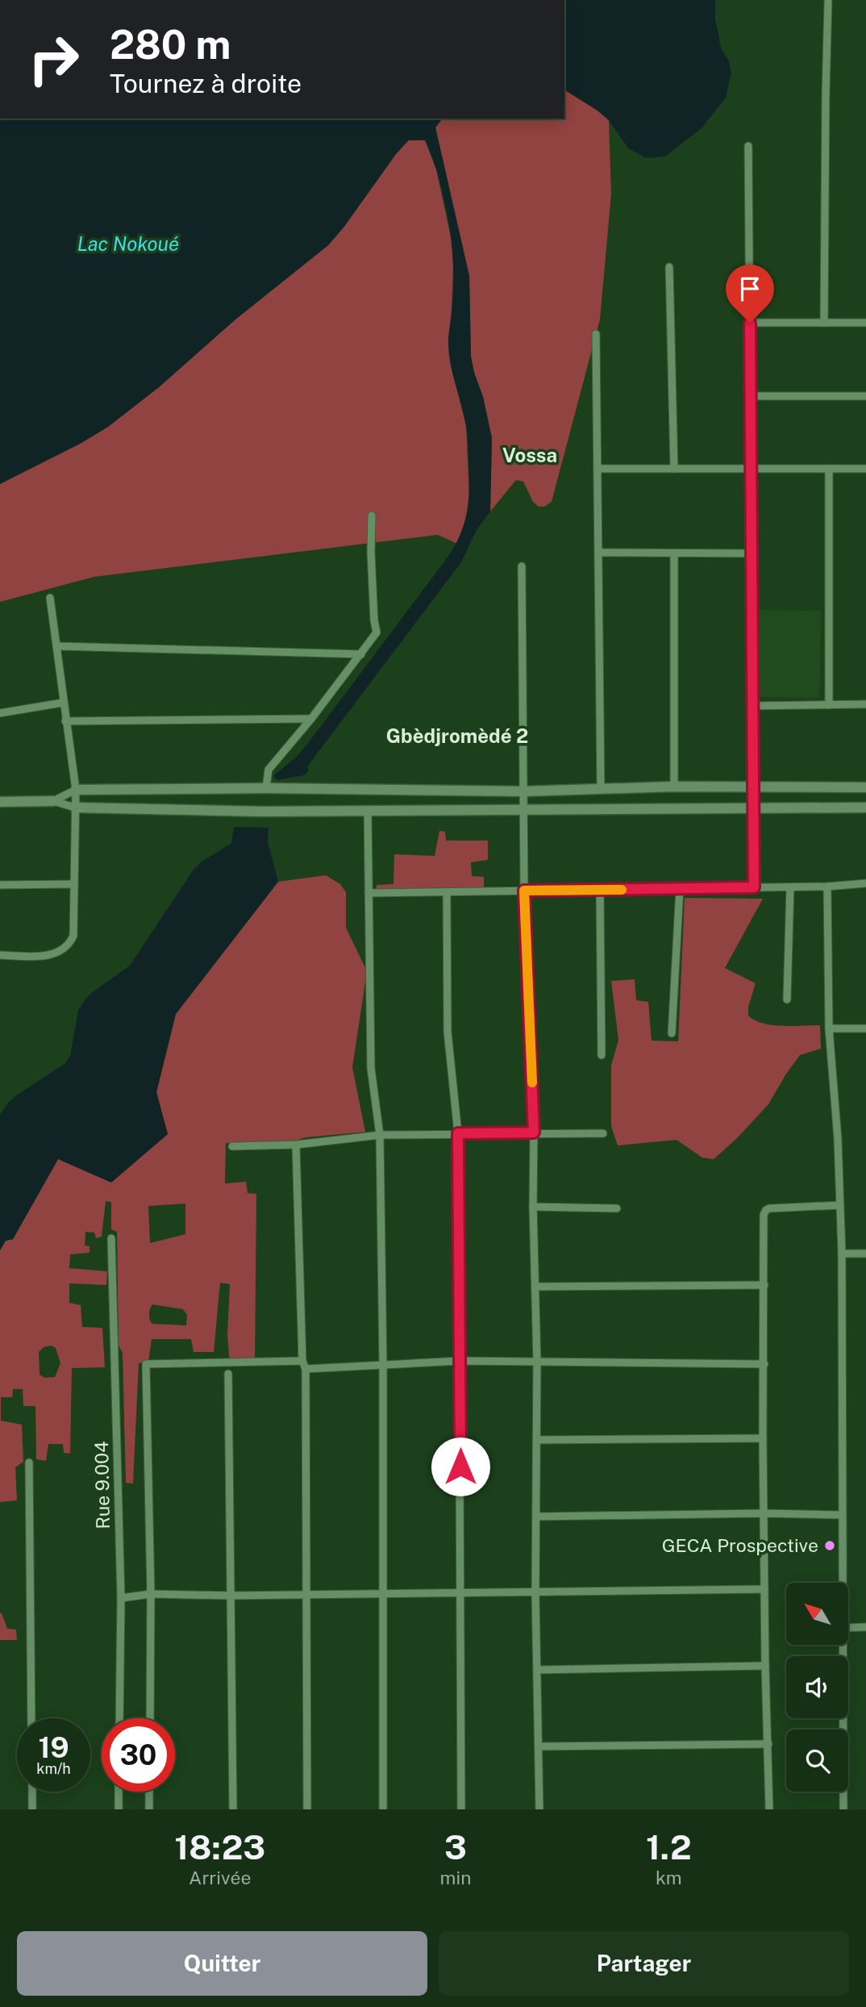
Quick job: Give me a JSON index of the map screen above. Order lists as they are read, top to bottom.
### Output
{
  "streets": {
    "street": ["Rue 9.004"]
  },
  "districts": ["Vossa", "Gbèdjromèdé 2"],
  "water": ["Lac Nokoué"],
  "places": ["GECA Prospective"],
  "north": "top left",
  "page": {
    "turn": ["280 m", "Tournez à droite"],
    "speed": "19 km/h",
    "limit": "30",
    "eta": [
      "18:23",
      "Arrivée",
      "3",
      "min",
      "1.2",
      "km"
    ],
    "buttons": ["Quitter", "Partager"]
  }
}
